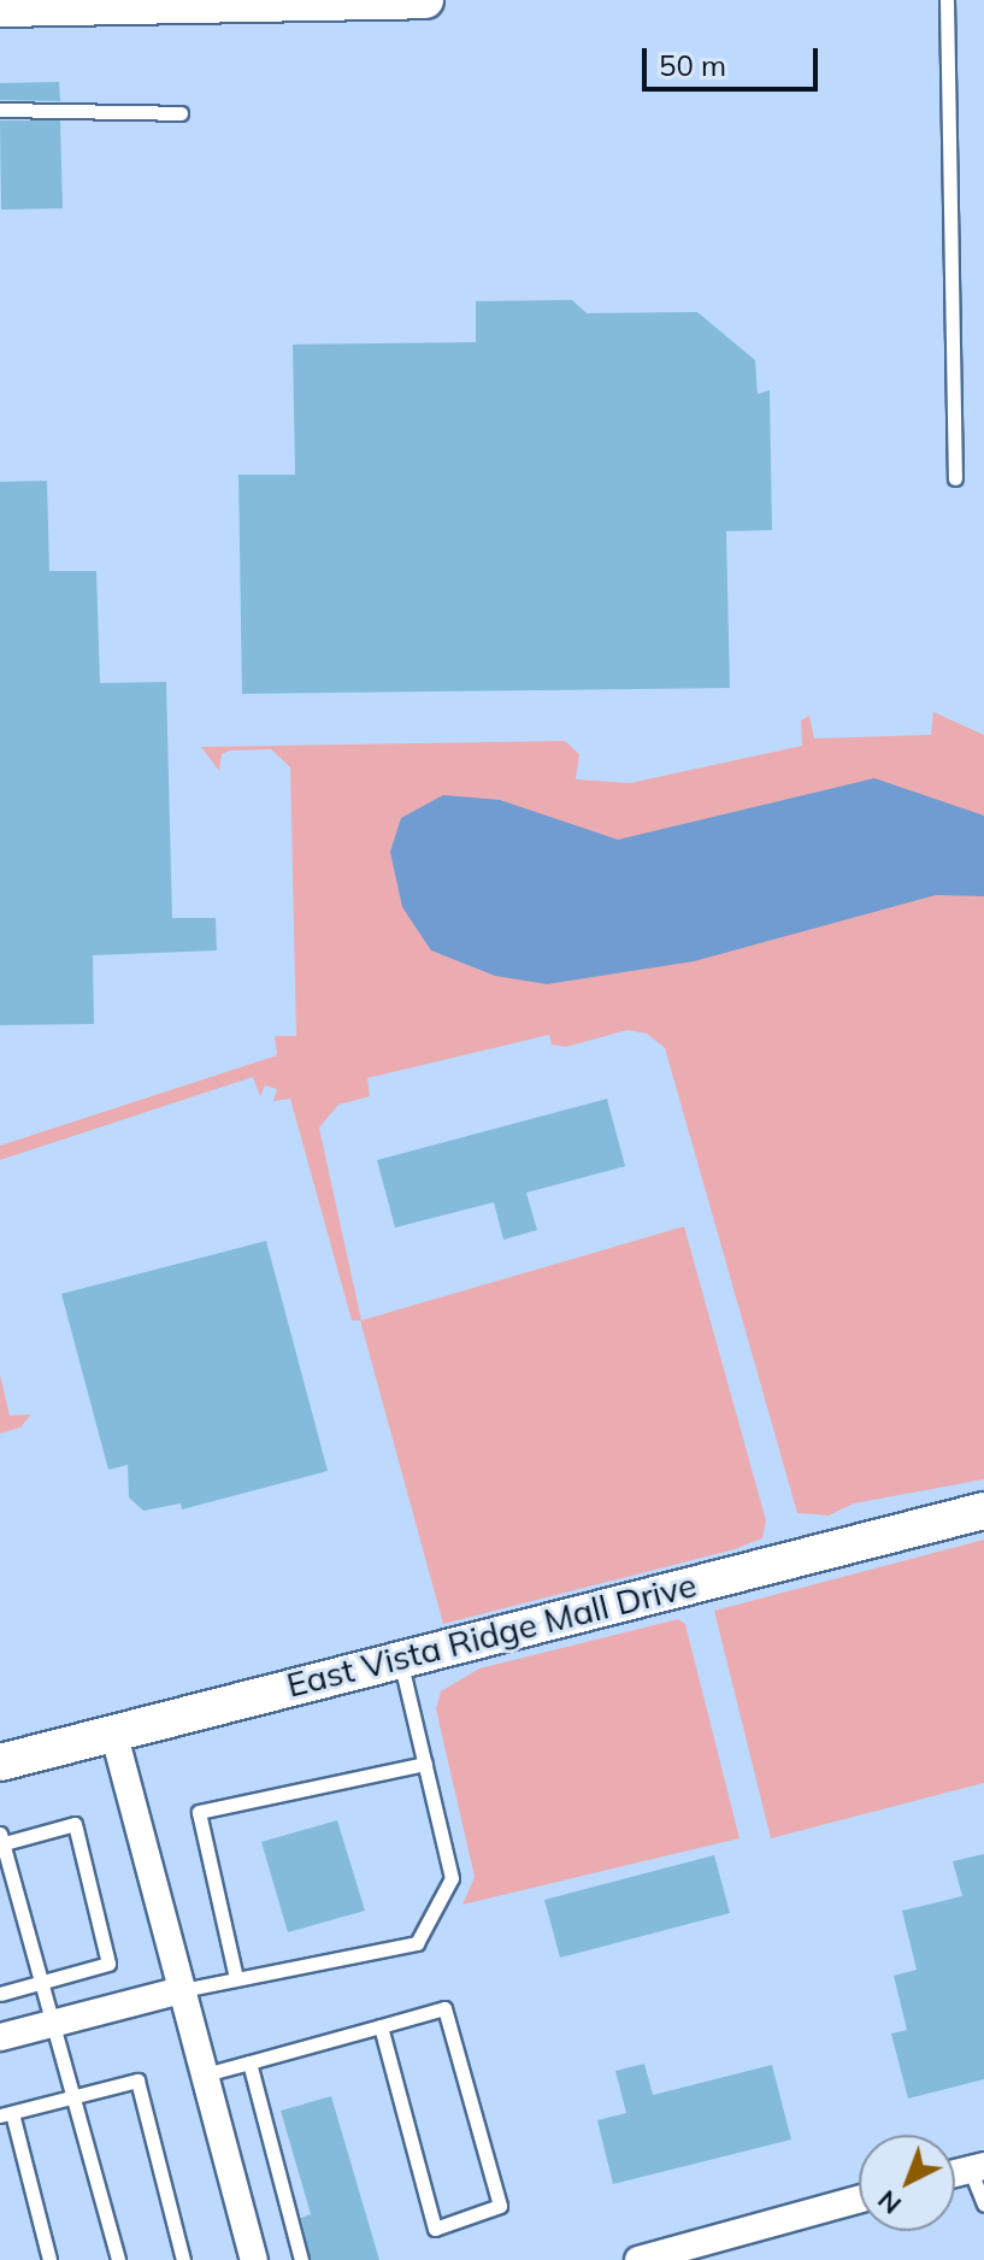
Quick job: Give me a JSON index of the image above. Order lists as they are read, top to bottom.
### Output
{
  "streets": {
    "main road": ["East Vista Ridge Mall Drive"]
  },
  "scale_bar": "50 m",
  "north": "bottom left"
}
